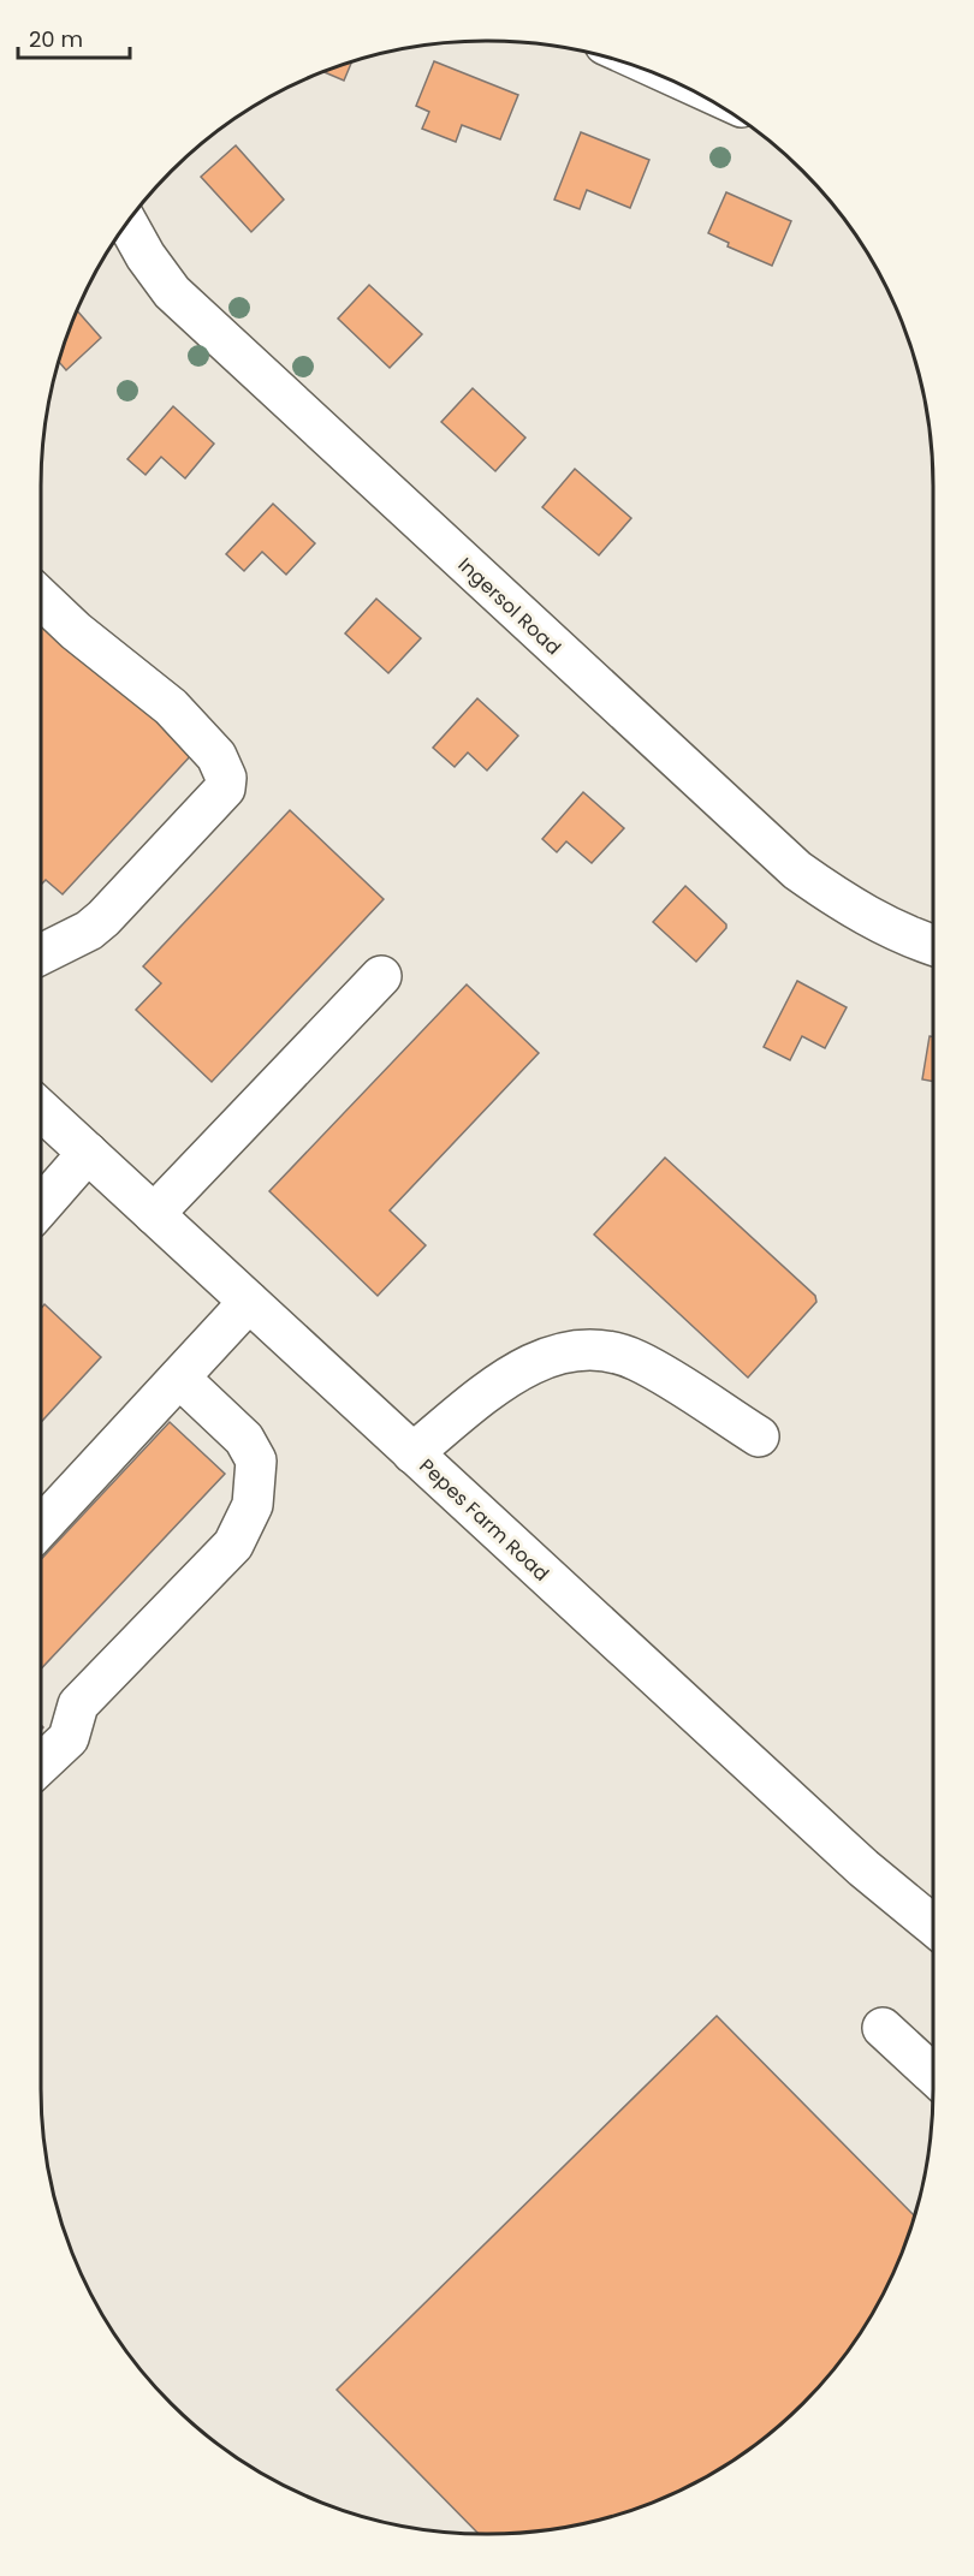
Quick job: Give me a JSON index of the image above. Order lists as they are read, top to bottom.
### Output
{
  "streets": {
    "street": ["Ingersol Road", "Pepes Farm Road"]
  },
  "scale_bar": "20 m"
}
